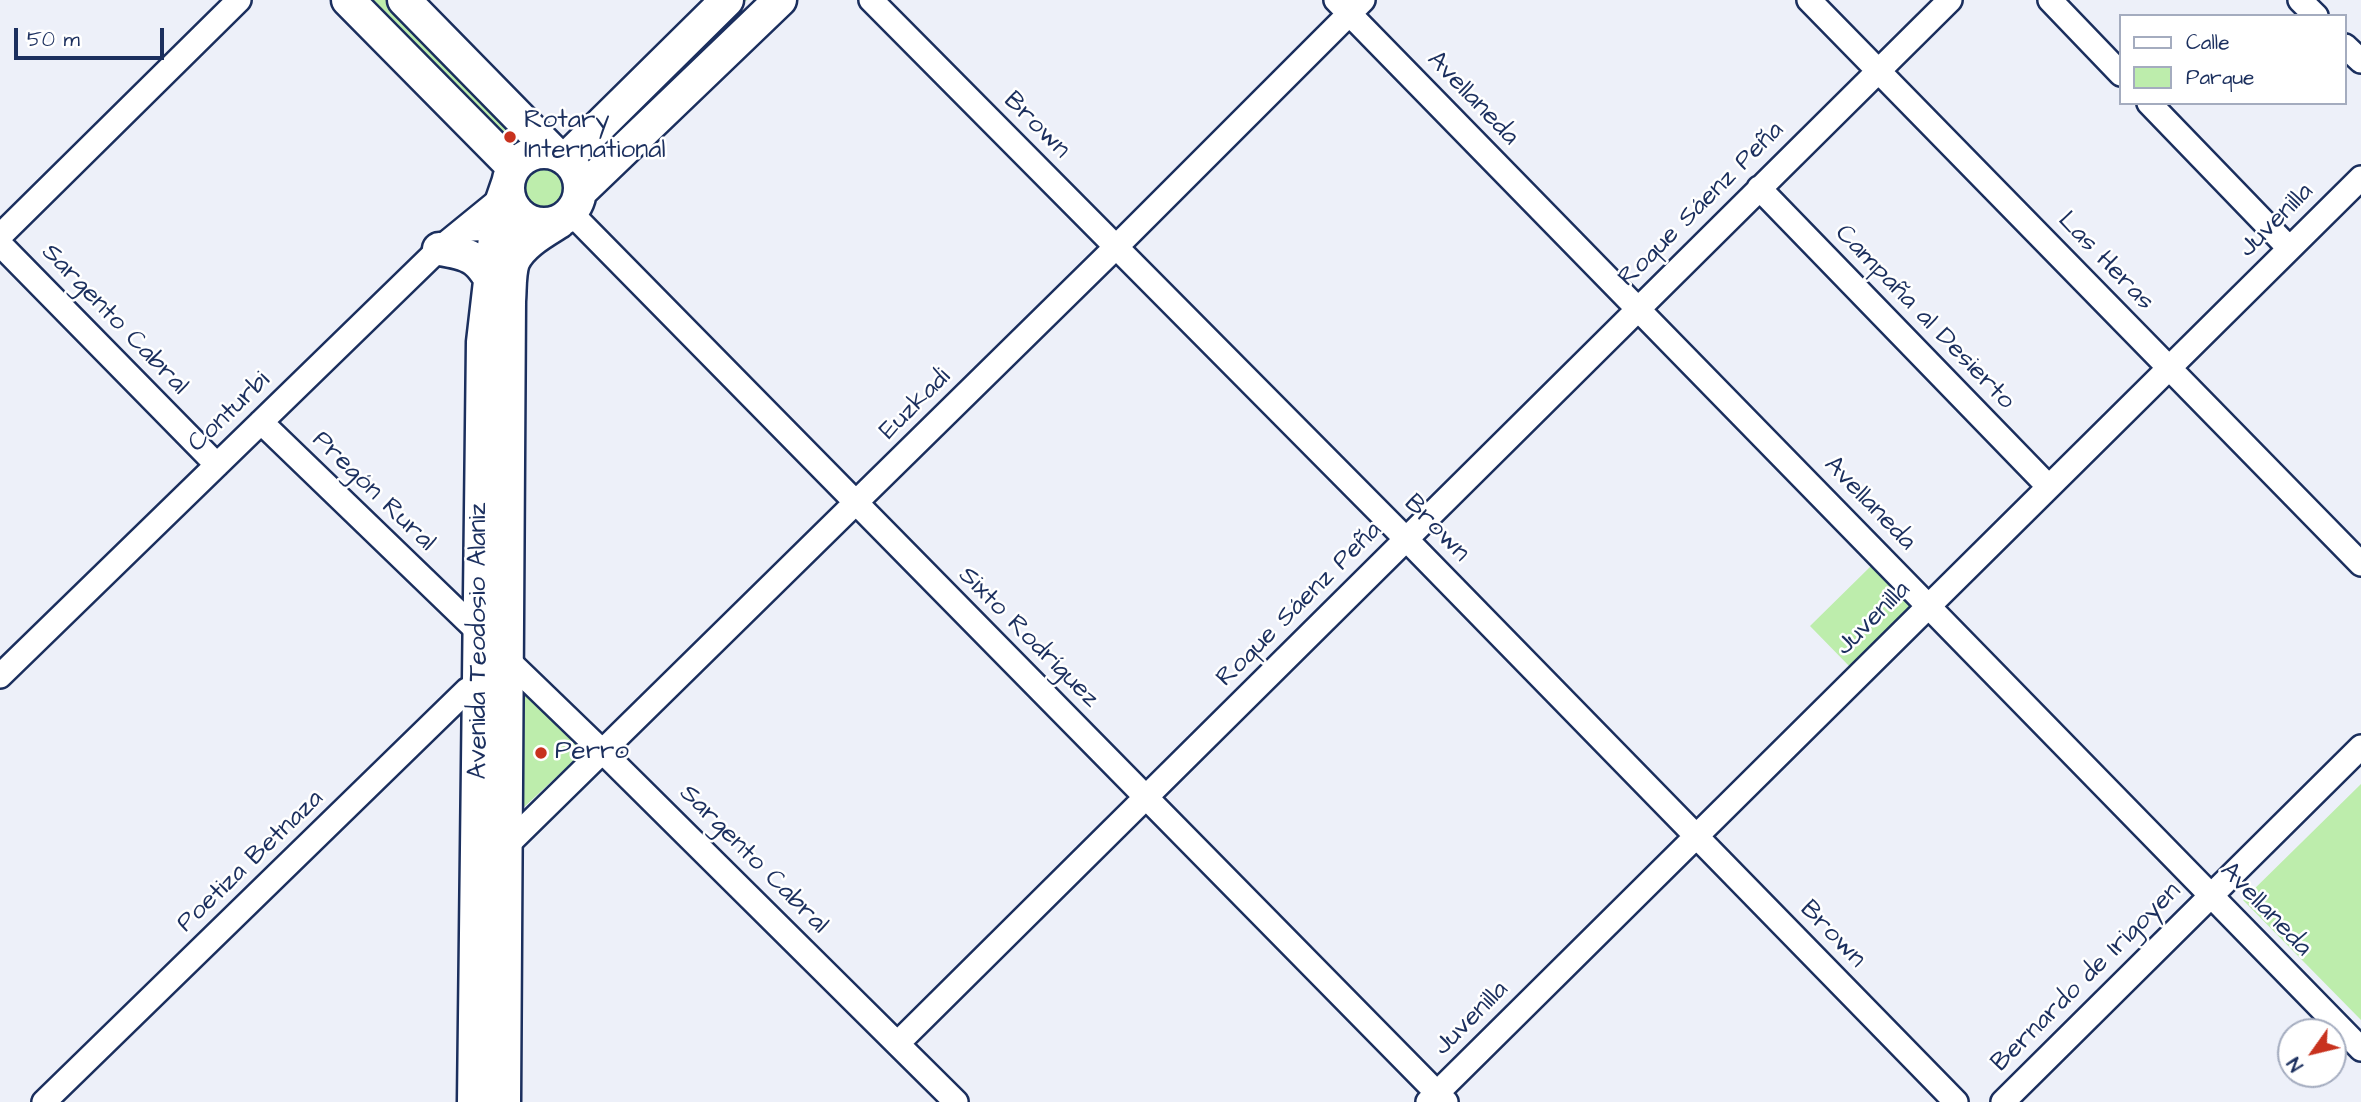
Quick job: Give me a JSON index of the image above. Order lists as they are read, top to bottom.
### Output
{
  "streets": {
    "main road": ["Avenida Teodosio Alaniz"],
    "street": [
      "Avellaneda",
      "Brown",
      "Roque Sáenz Peña",
      "Juvenilla",
      "Las Heras",
      "Campaña al Desierto",
      "Sargento Cabral",
      "Euzkadi",
      "Conturbi",
      "Pregón Rural",
      "Sixto Rodríguez",
      "Poetiza Betnaza",
      "Bernardo de Irigoyen"
    ]
  },
  "crossings": [
    ["Avellaneda", "Roque Sáenz Peña"],
    ["Avellaneda", "Juvenilla"],
    ["Avellaneda", "Euzkadi"],
    ["Avellaneda", "Bernardo de Irigoyen"],
    ["Brown", "Roque Sáenz Peña"],
    ["Brown", "Juvenilla"],
    ["Brown", "Euzkadi"],
    ["Roque Sáenz Peña", "Las Heras"],
    ["Roque Sáenz Peña", "Campaña al Desierto"],
    ["Roque Sáenz Peña", "Sargento Cabral"],
    ["Roque Sáenz Peña", "Sixto Rodríguez"],
    ["Juvenilla", "Las Heras"],
    ["Juvenilla", "Campaña al Desierto"],
    ["Juvenilla", "Sixto Rodríguez"],
    ["Sargento Cabral", "Euzkadi"],
    ["Sargento Cabral", "Conturbi"],
    ["Sargento Cabral", "Avenida Teodosio Alaniz"],
    ["Sargento Cabral", "Poetiza Betnaza"],
    ["Euzkadi", "Sixto Rodríguez"],
    ["Euzkadi", "Avenida Teodosio Alaniz"],
    ["Conturbi", "Pregón Rural"],
    ["Conturbi", "Avenida Teodosio Alaniz"],
    ["Pregón Rural", "Avenida Teodosio Alaniz"],
    ["Sixto Rodríguez", "Avenida Teodosio Alaniz"],
    ["Avenida Teodosio Alaniz", "Poetiza Betnaza"]
  ],
  "places": ["Rotary International", "Perro"],
  "legend": ["Calle", "Parque"],
  "scale_bar": "50 m",
  "north": "bottom left"
}
